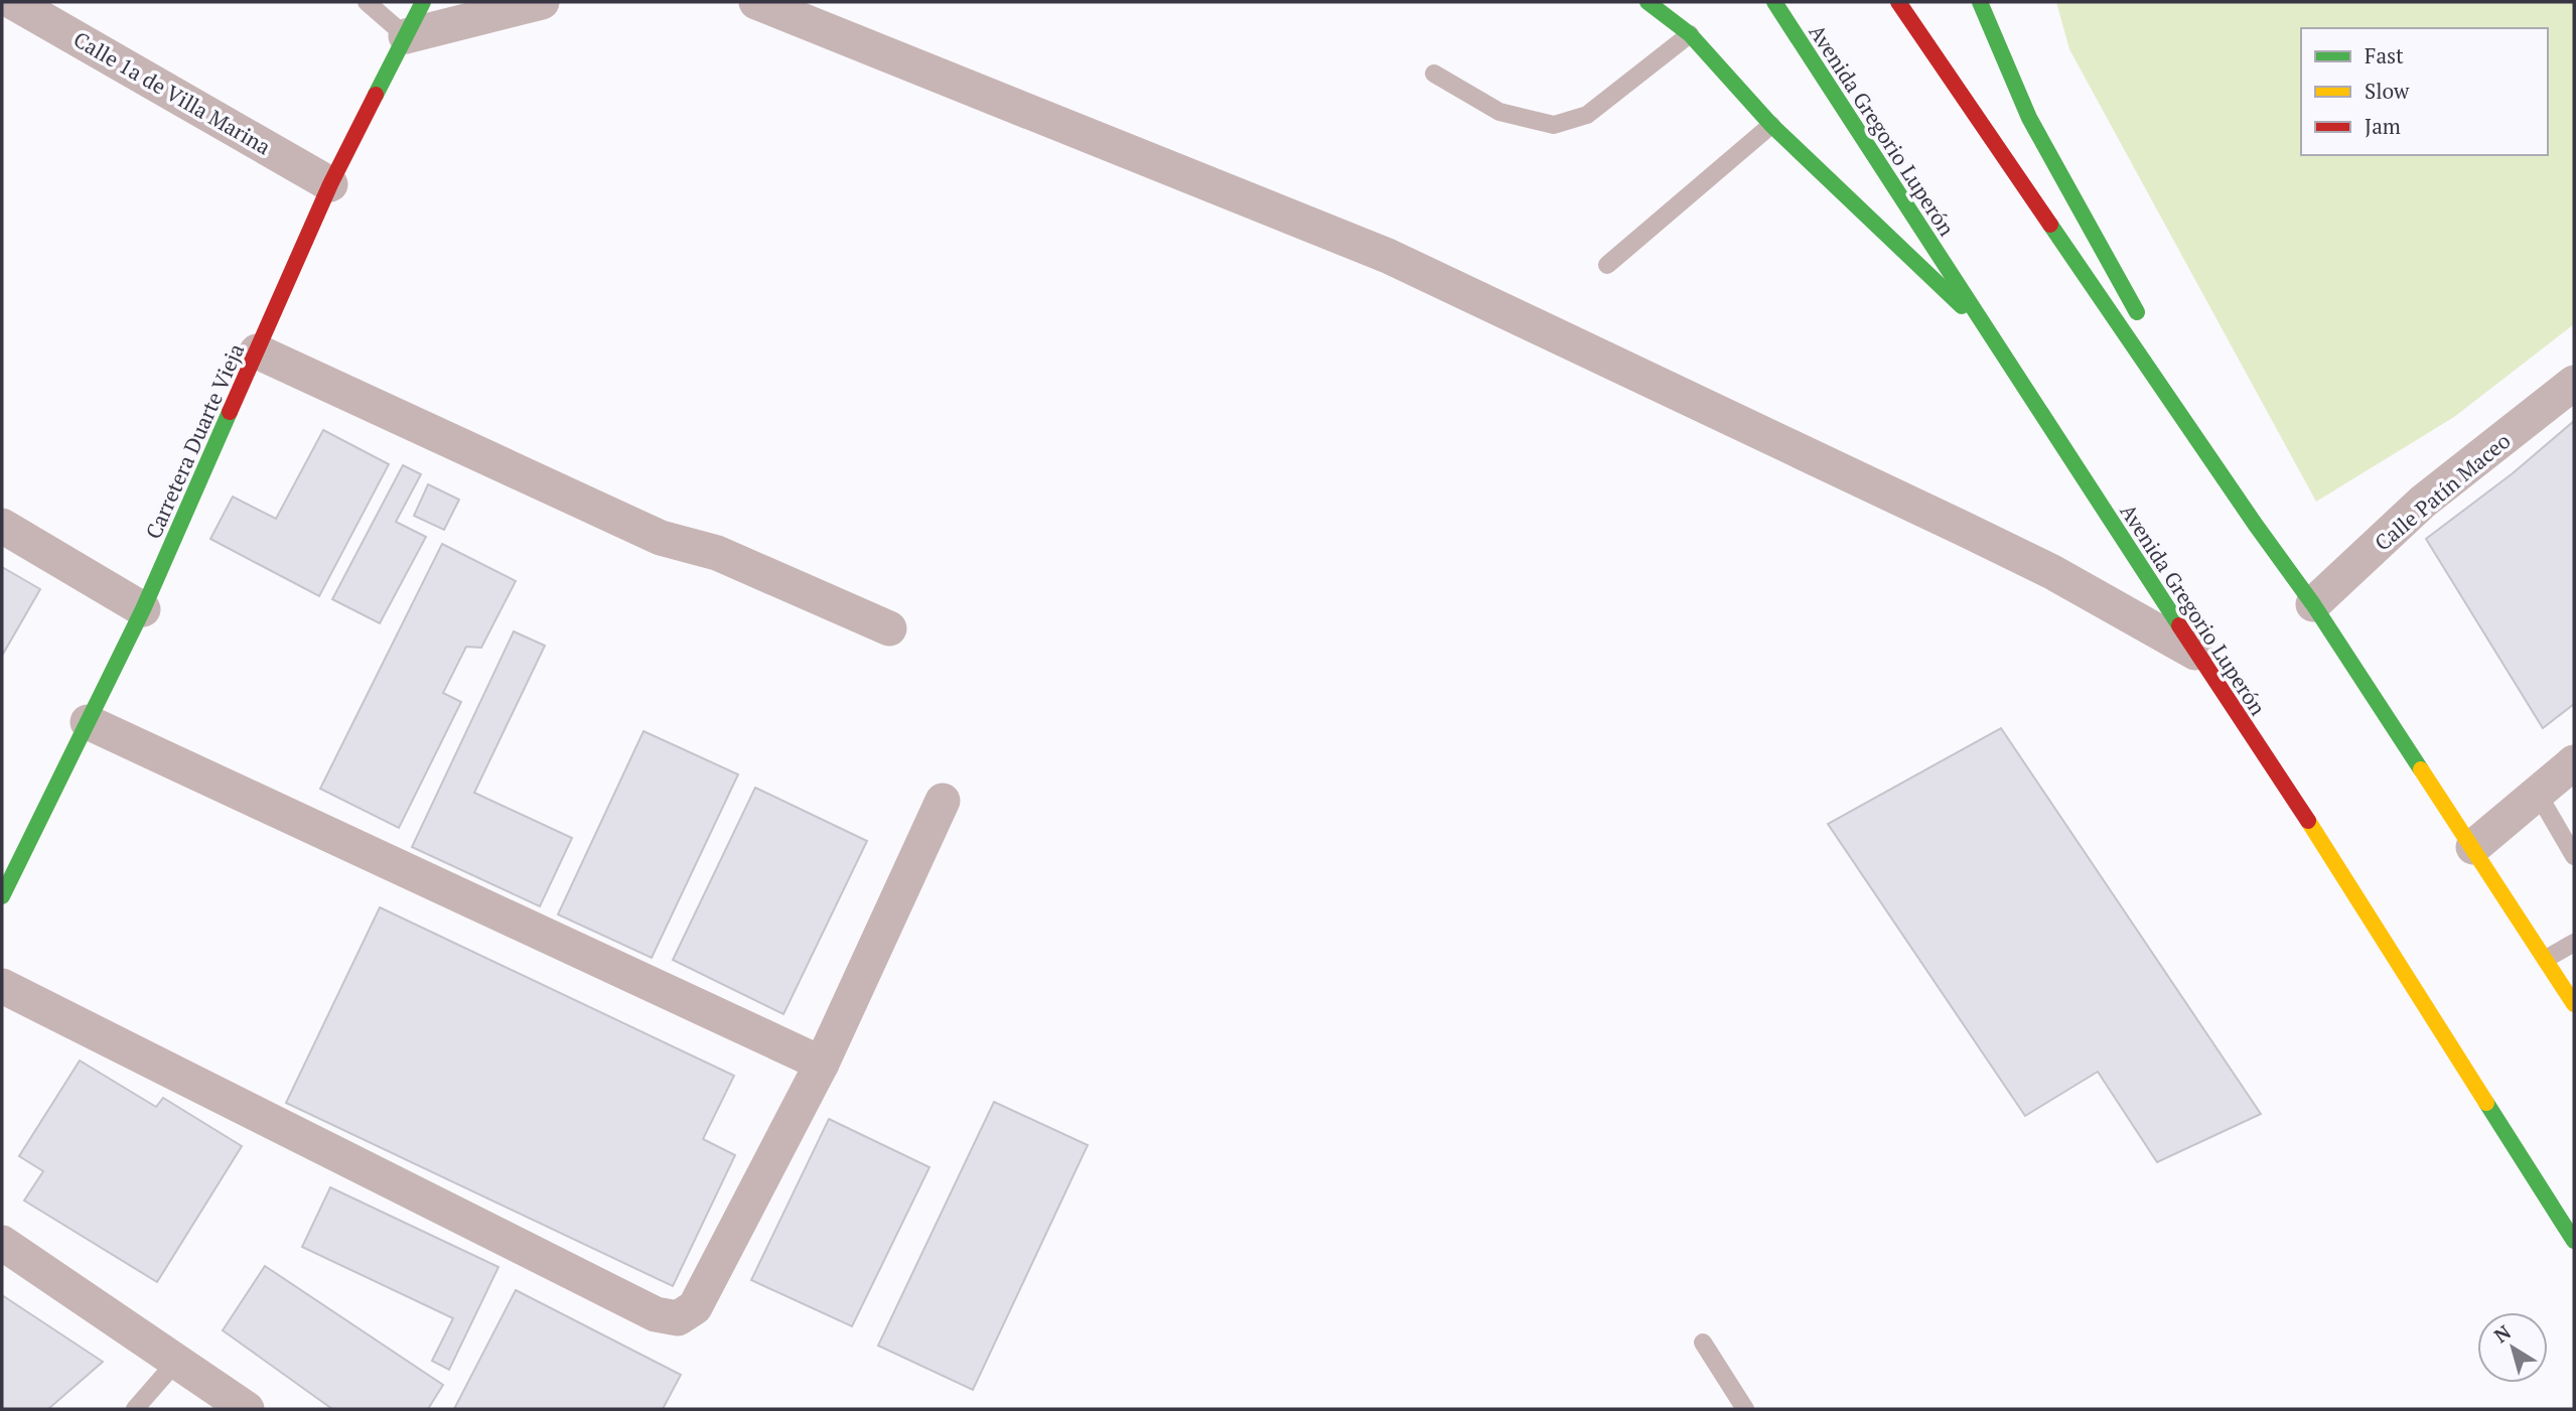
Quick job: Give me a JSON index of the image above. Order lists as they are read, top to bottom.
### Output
{
  "streets": {
    "main road": ["Avenida Gregorio Luperón", "Carretera Duarte Vieja"],
    "street": ["Calle 1a de Villa Marina", "Calle Patín Maceo"]
  },
  "crossings": [
    ["Calle 1a de Villa Marina", "Carretera Duarte Vieja"]
  ],
  "legend": ["Fast", "Slow", "Jam"],
  "north": "top left"
}
